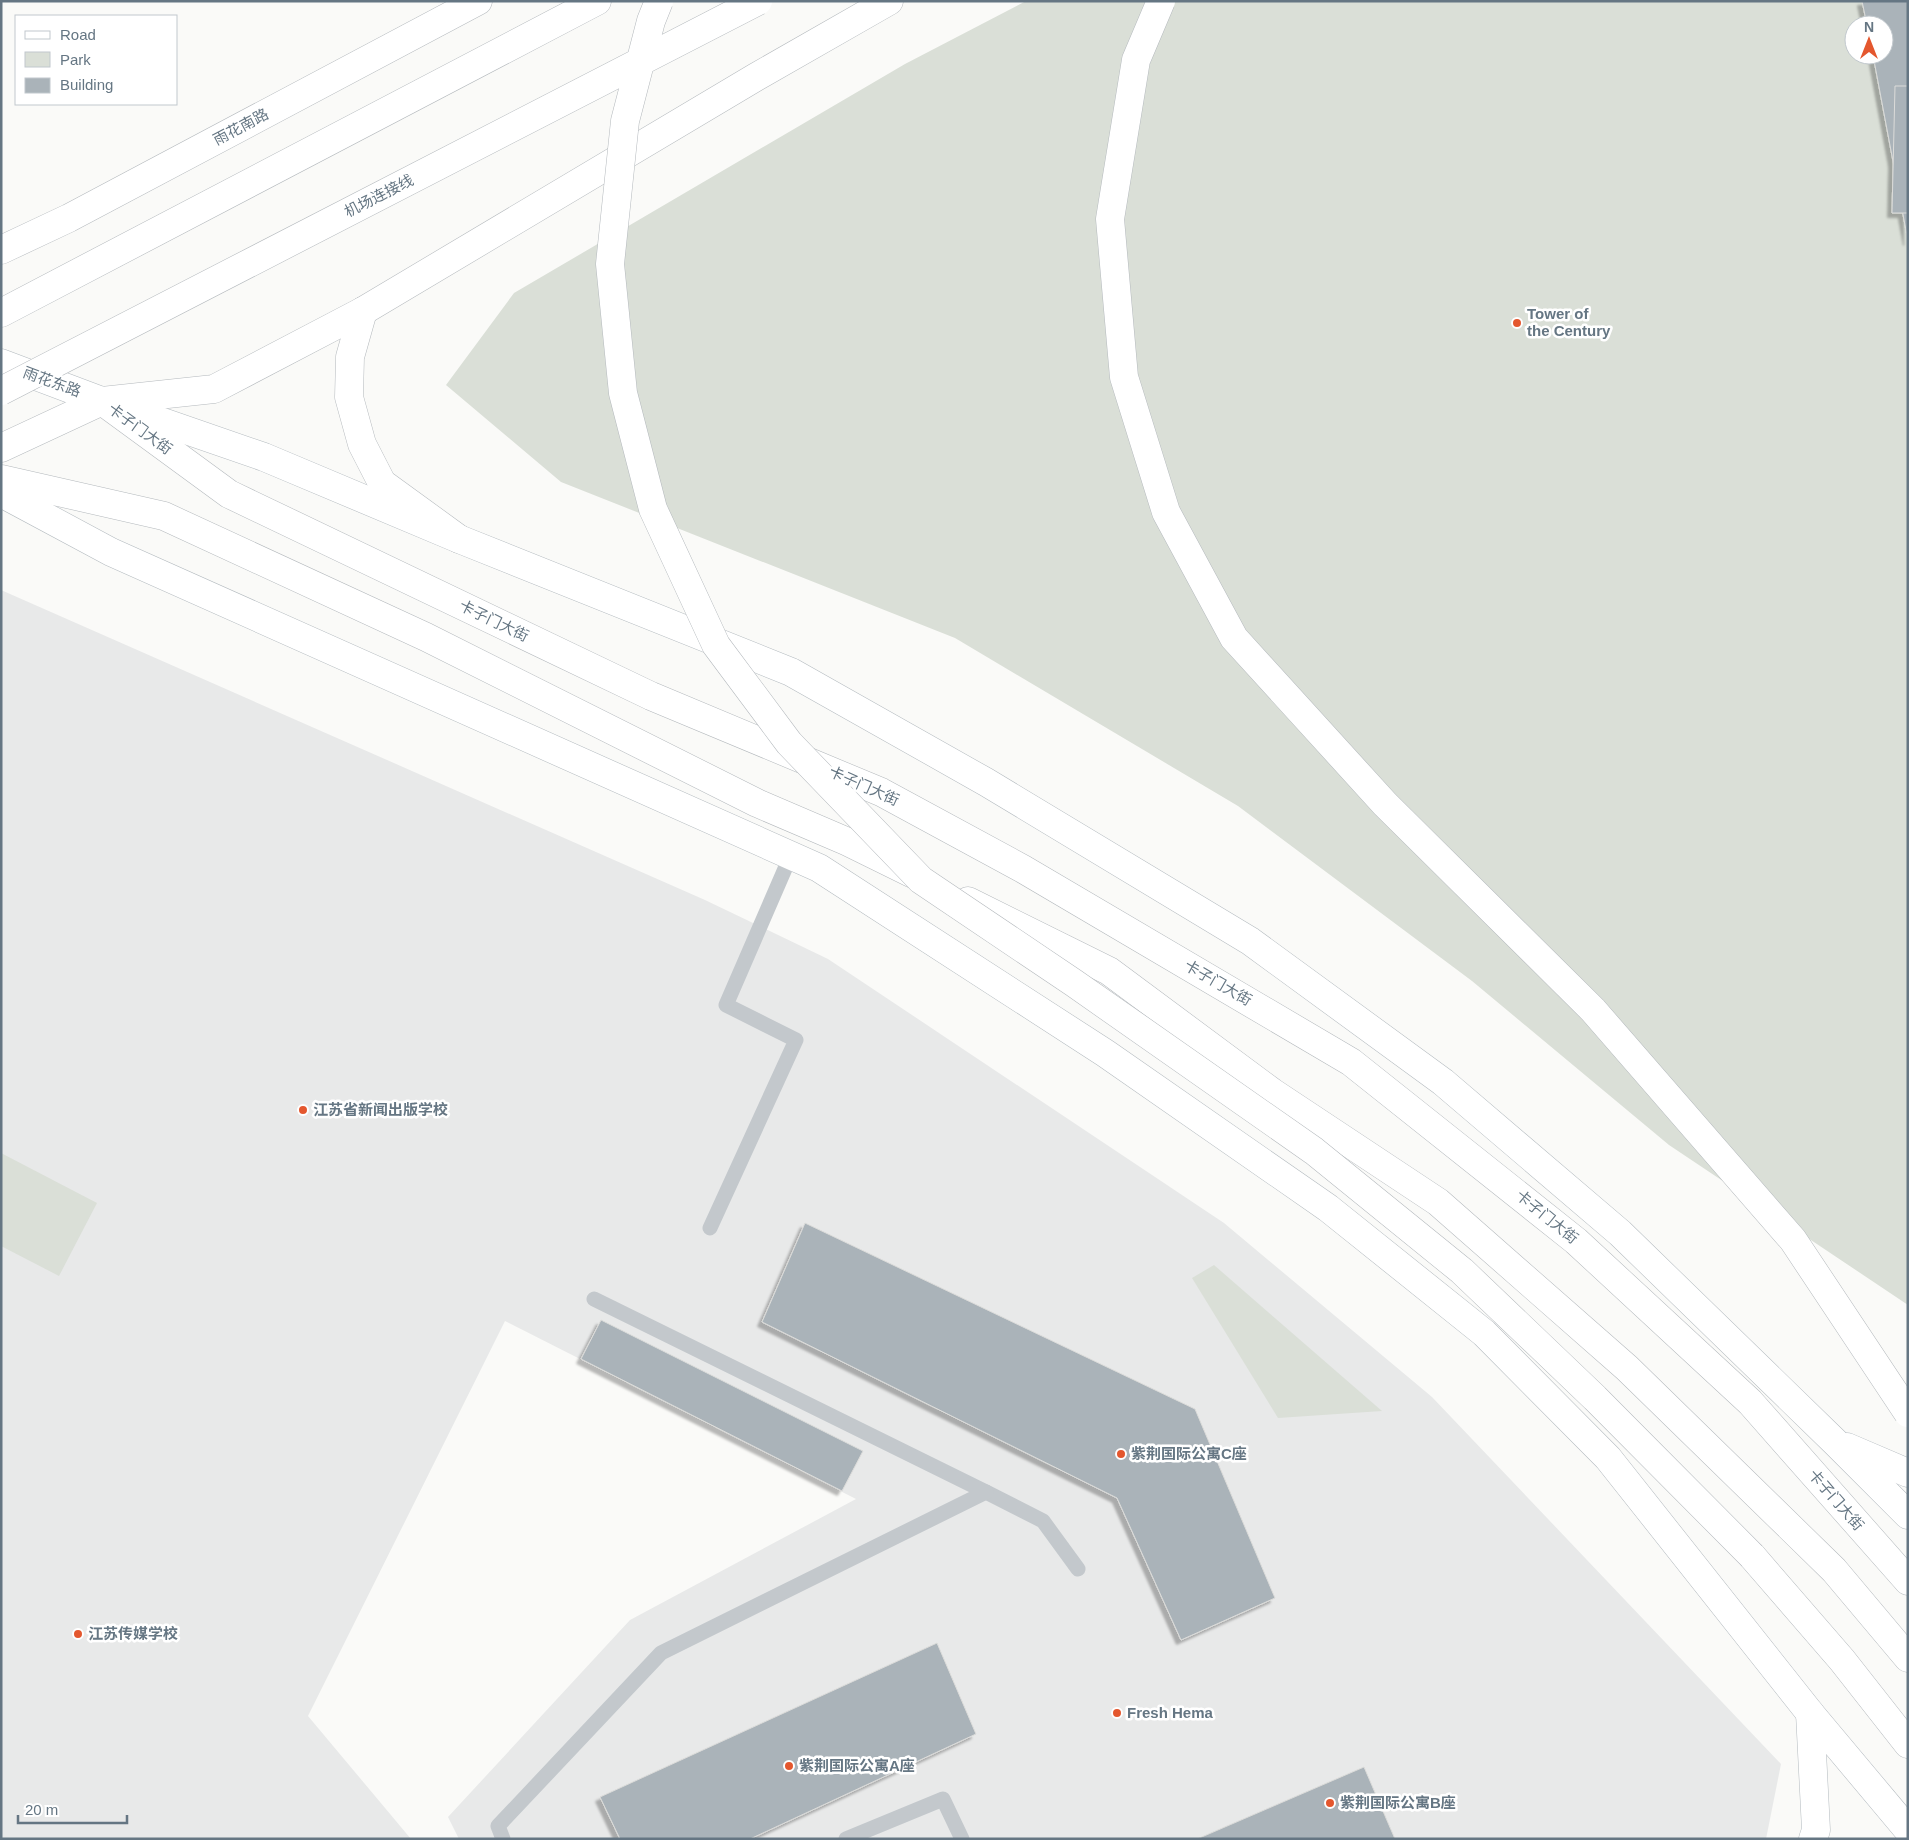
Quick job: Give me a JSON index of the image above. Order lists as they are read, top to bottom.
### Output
{
  "streets": {
    "main road": [
      "雨花南路",
      "机场连接线",
      "雨花东路",
      "卡子门大街"
    ]
  },
  "crossings": [
    ["雨花东路", "卡子门大街"]
  ],
  "places": [
    "Tower of the Century",
    "江苏省新闻出版学校",
    "紫荆国际公寓C座",
    "江苏传媒学校",
    "Fresh Hema",
    "紫荆国际公寓A座",
    "紫荆国际公寓B座"
  ],
  "legend": ["Road", "Park", "Building"],
  "scale_bar": "20 m",
  "north": "top"
}
